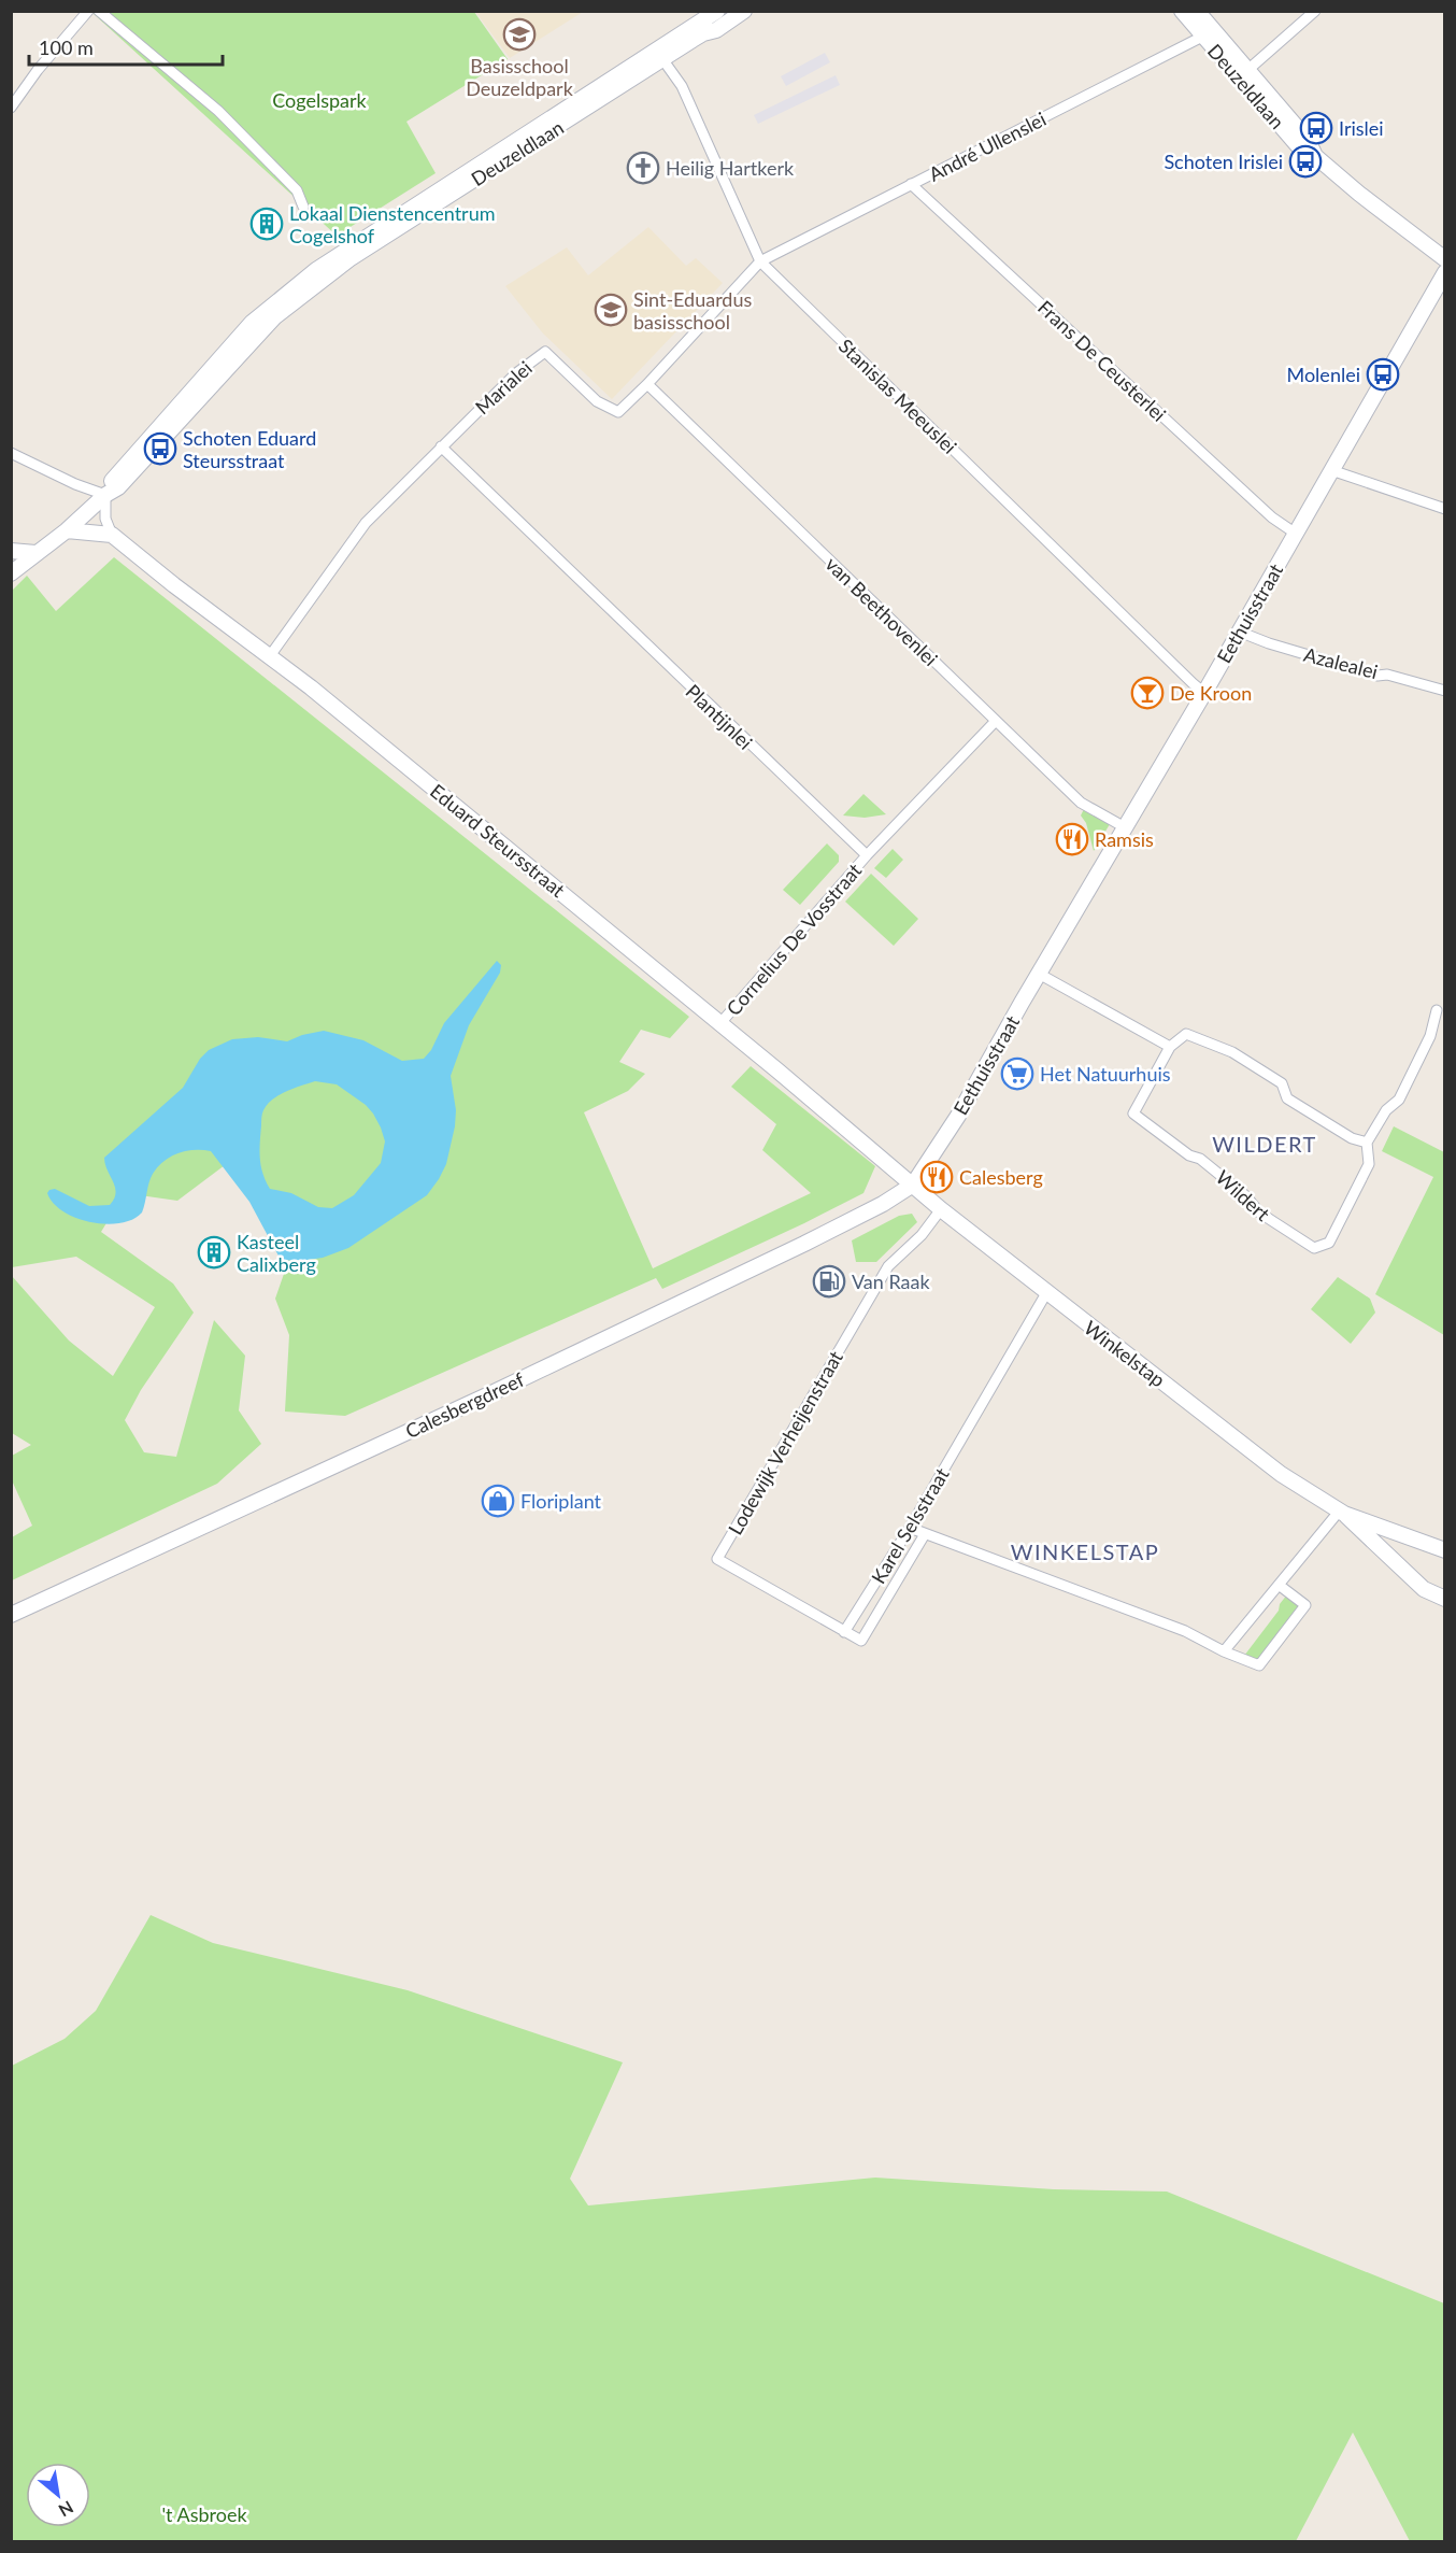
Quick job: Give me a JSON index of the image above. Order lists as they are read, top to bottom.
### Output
{
  "streets": {
    "street": [
      "Deuzeldlaan",
      "André Ullenslei",
      "Frans De Ceusterlei",
      "Marialei",
      "Stanislas Meeuslei",
      "van Beethovenlei",
      "Eethuisstraat",
      "Azalealei",
      "Plantijnlei",
      "Eduard Steursstraat",
      "Cornelius De Vosstraat",
      "Wildert",
      "Winkelstap",
      "Calesbergdreef",
      "Lodewijk Verheijenstraat",
      "Karel Selsstraat"
    ]
  },
  "crossings": [
    ["Deuzeldlaan", "André Ullenslei"],
    ["Deuzeldlaan", "Stanislas Meeuslei"],
    ["André Ullenslei", "Frans De Ceusterlei"],
    ["André Ullenslei", "Marialei"],
    ["André Ullenslei", "Stanislas Meeuslei"],
    ["Frans De Ceusterlei", "Eethuisstraat"],
    ["Marialei", "Stanislas Meeuslei"],
    ["Marialei", "van Beethovenlei"],
    ["Marialei", "Plantijnlei"],
    ["Marialei", "Eduard Steursstraat"],
    ["Stanislas Meeuslei", "Eethuisstraat"],
    ["van Beethovenlei", "Eethuisstraat"],
    ["Eethuisstraat", "Azalealei"],
    ["Eethuisstraat", "Eduard Steursstraat"],
    ["Eethuisstraat", "Winkelstap"],
    ["Eethuisstraat", "Calesbergdreef"],
    ["Plantijnlei", "Cornelius De Vosstraat"],
    ["Eduard Steursstraat", "Cornelius De Vosstraat"],
    ["Eduard Steursstraat", "Winkelstap"],
    ["Eduard Steursstraat", "Calesbergdreef"],
    ["Winkelstap", "Calesbergdreef"],
    ["Winkelstap", "Lodewijk Verheijenstraat"],
    ["Winkelstap", "Karel Selsstraat"],
    ["Lodewijk Verheijenstraat", "Karel Selsstraat"]
  ],
  "districts": ["WILDERT", "WINKELSTAP"],
  "parks": ["Cogelspark", "'t Asbroek"],
  "places": {
    "school or university": ["Basisschool Deuzeldpark", "Sint-Eduardus basisschool"],
    "bus stop": [
      "Irislei",
      "Schoten Irislei",
      "Molenlei",
      "Schoten Eduard Steursstraat"
    ],
    "church": ["Heilig Hartkerk"],
    "building": ["Lokaal Dienstencentrum Cogelshof", "Kasteel Calixberg"],
    "bar": ["De Kroon"],
    "restaurant": ["Ramsis", "Calesberg"],
    "supermarket": ["Het Natuurhuis"],
    "fuel station": ["Van Raak"],
    "shop": ["Floriplant"]
  },
  "scale_bar": "100 m",
  "north": "bottom right"
}
